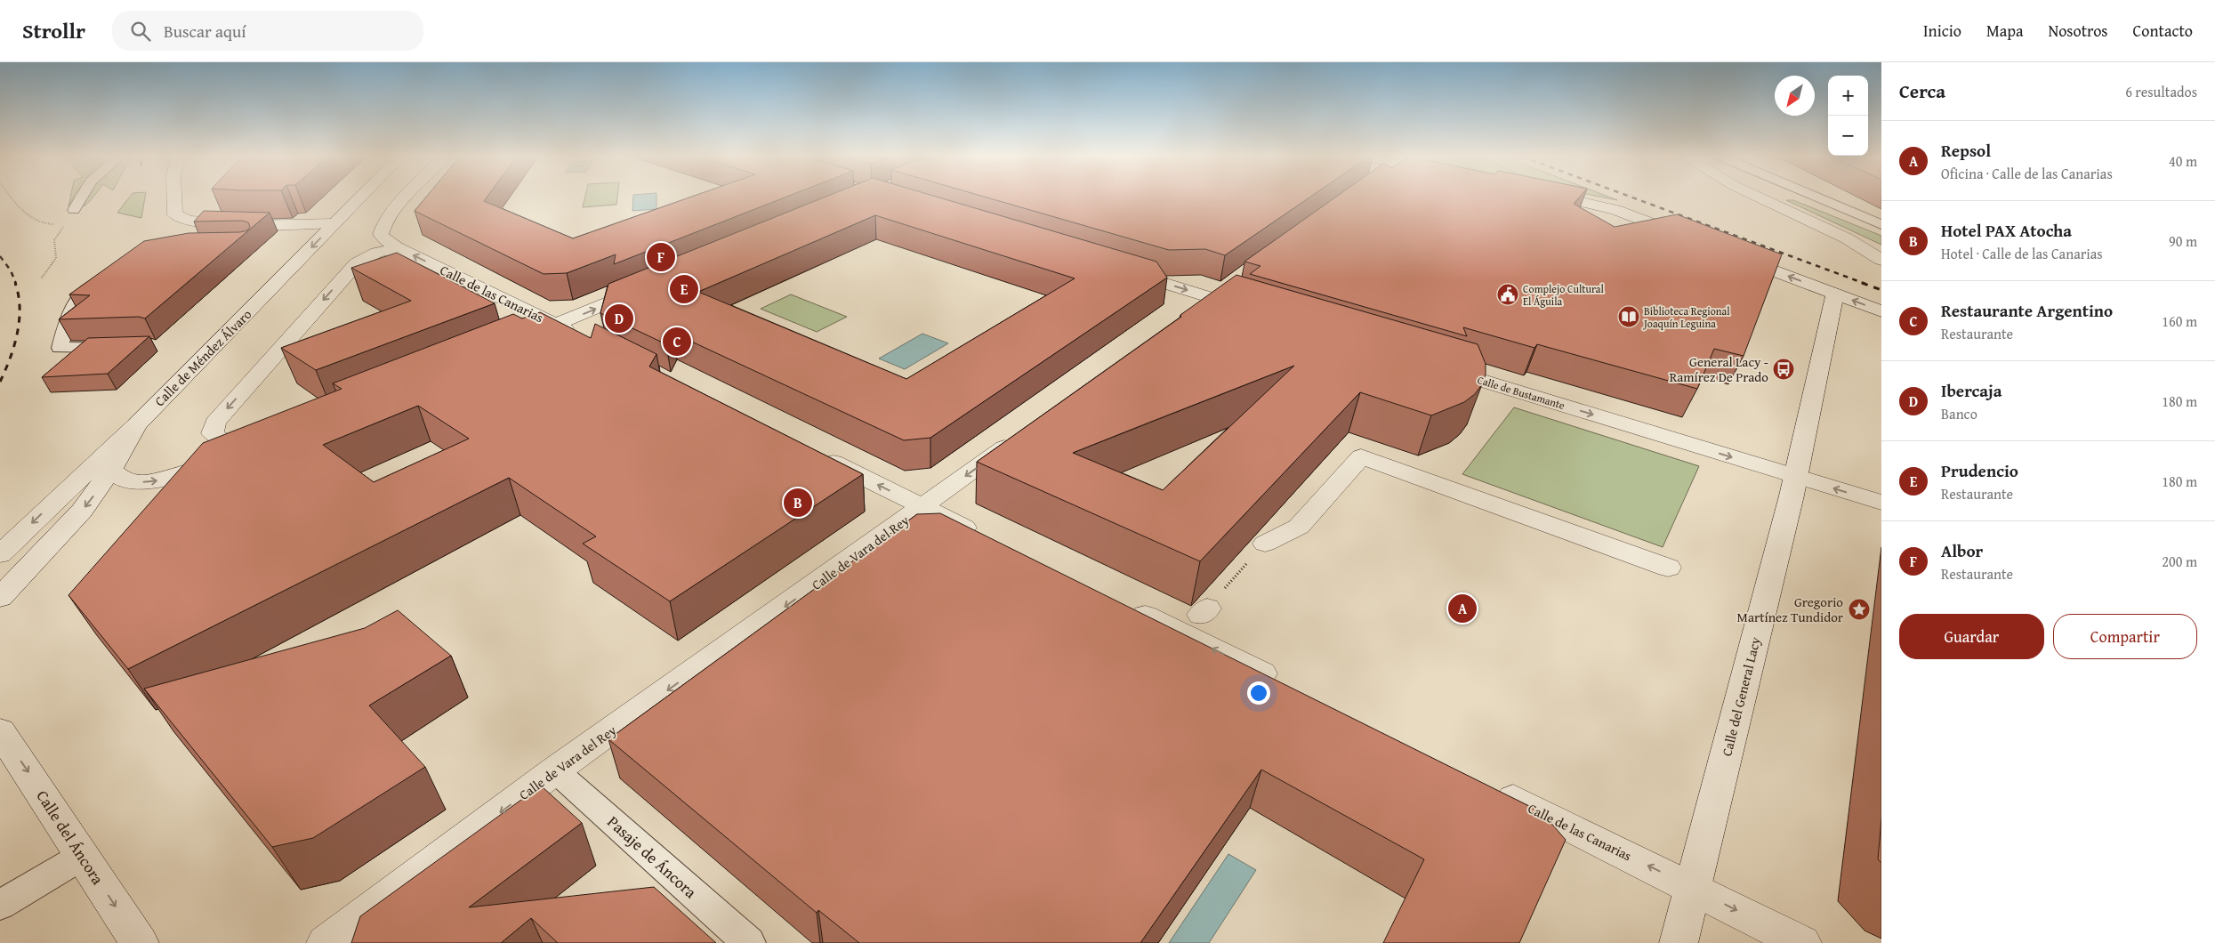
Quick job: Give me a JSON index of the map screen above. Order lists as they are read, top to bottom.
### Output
{
  "streets": {
    "street": [
      "Calle de las Canarias",
      "Calle de Méndez Álvaro",
      "Calle de Bustamante",
      "Calle de Vara del Rey",
      "Calle del General Lacy",
      "Calle del Áncora"
    ],
    "lane": ["Pasaje de Áncora"]
  },
  "crossings": [
    ["Calle de las Canarias", "Calle del General Lacy"],
    ["Calle de Bustamante", "Calle del General Lacy"],
    ["Calle de Vara del Rey", "Pasaje de Áncora"]
  ],
  "one_way": ["Calle de Vara del Rey", "Calle del Áncora"],
  "places": {
    "public building": ["Complejo Cultural El Águila"],
    "library": ["Biblioteca Regional Joaquín Leguina"],
    "bus stop": ["General Lacy - Ramírez De Prado"],
    "place": ["Gregorio Martínez Tundidor"]
  },
  "north": "bottom left",
  "page": {
    "header": "Strollr",
    "search": "Buscar aquí",
    "nav": [
      "Inicio",
      "Mapa",
      "Nosotros",
      "Contacto"
    ],
    "heading": ["Cerca", "6 resultados"],
    "map_buttons": ["+", "−"],
    "list": [
      {
        "mark": "A",
        "name": "Repsol",
        "note": "Oficina · Calle de las Canarias",
        "value": "40 m"
      },
      {
        "mark": "B",
        "name": "Hotel PAX Atocha",
        "note": "Hotel · Calle de las Canarias",
        "value": "90 m"
      },
      {
        "mark": "C",
        "name": "Restaurante Argentino",
        "note": "Restaurante",
        "value": "160 m"
      },
      {
        "mark": "D",
        "name": "Ibercaja",
        "note": "Banco",
        "value": "180 m"
      },
      {
        "mark": "E",
        "name": "Prudencio",
        "note": "Restaurante",
        "value": "180 m"
      },
      {
        "mark": "F",
        "name": "Albor",
        "note": "Restaurante",
        "value": "200 m"
      }
    ],
    "pins": [
      "F",
      "E",
      "D",
      "C",
      "B",
      "A"
    ],
    "buttons": ["Guardar", "Compartir"]
  }
}
